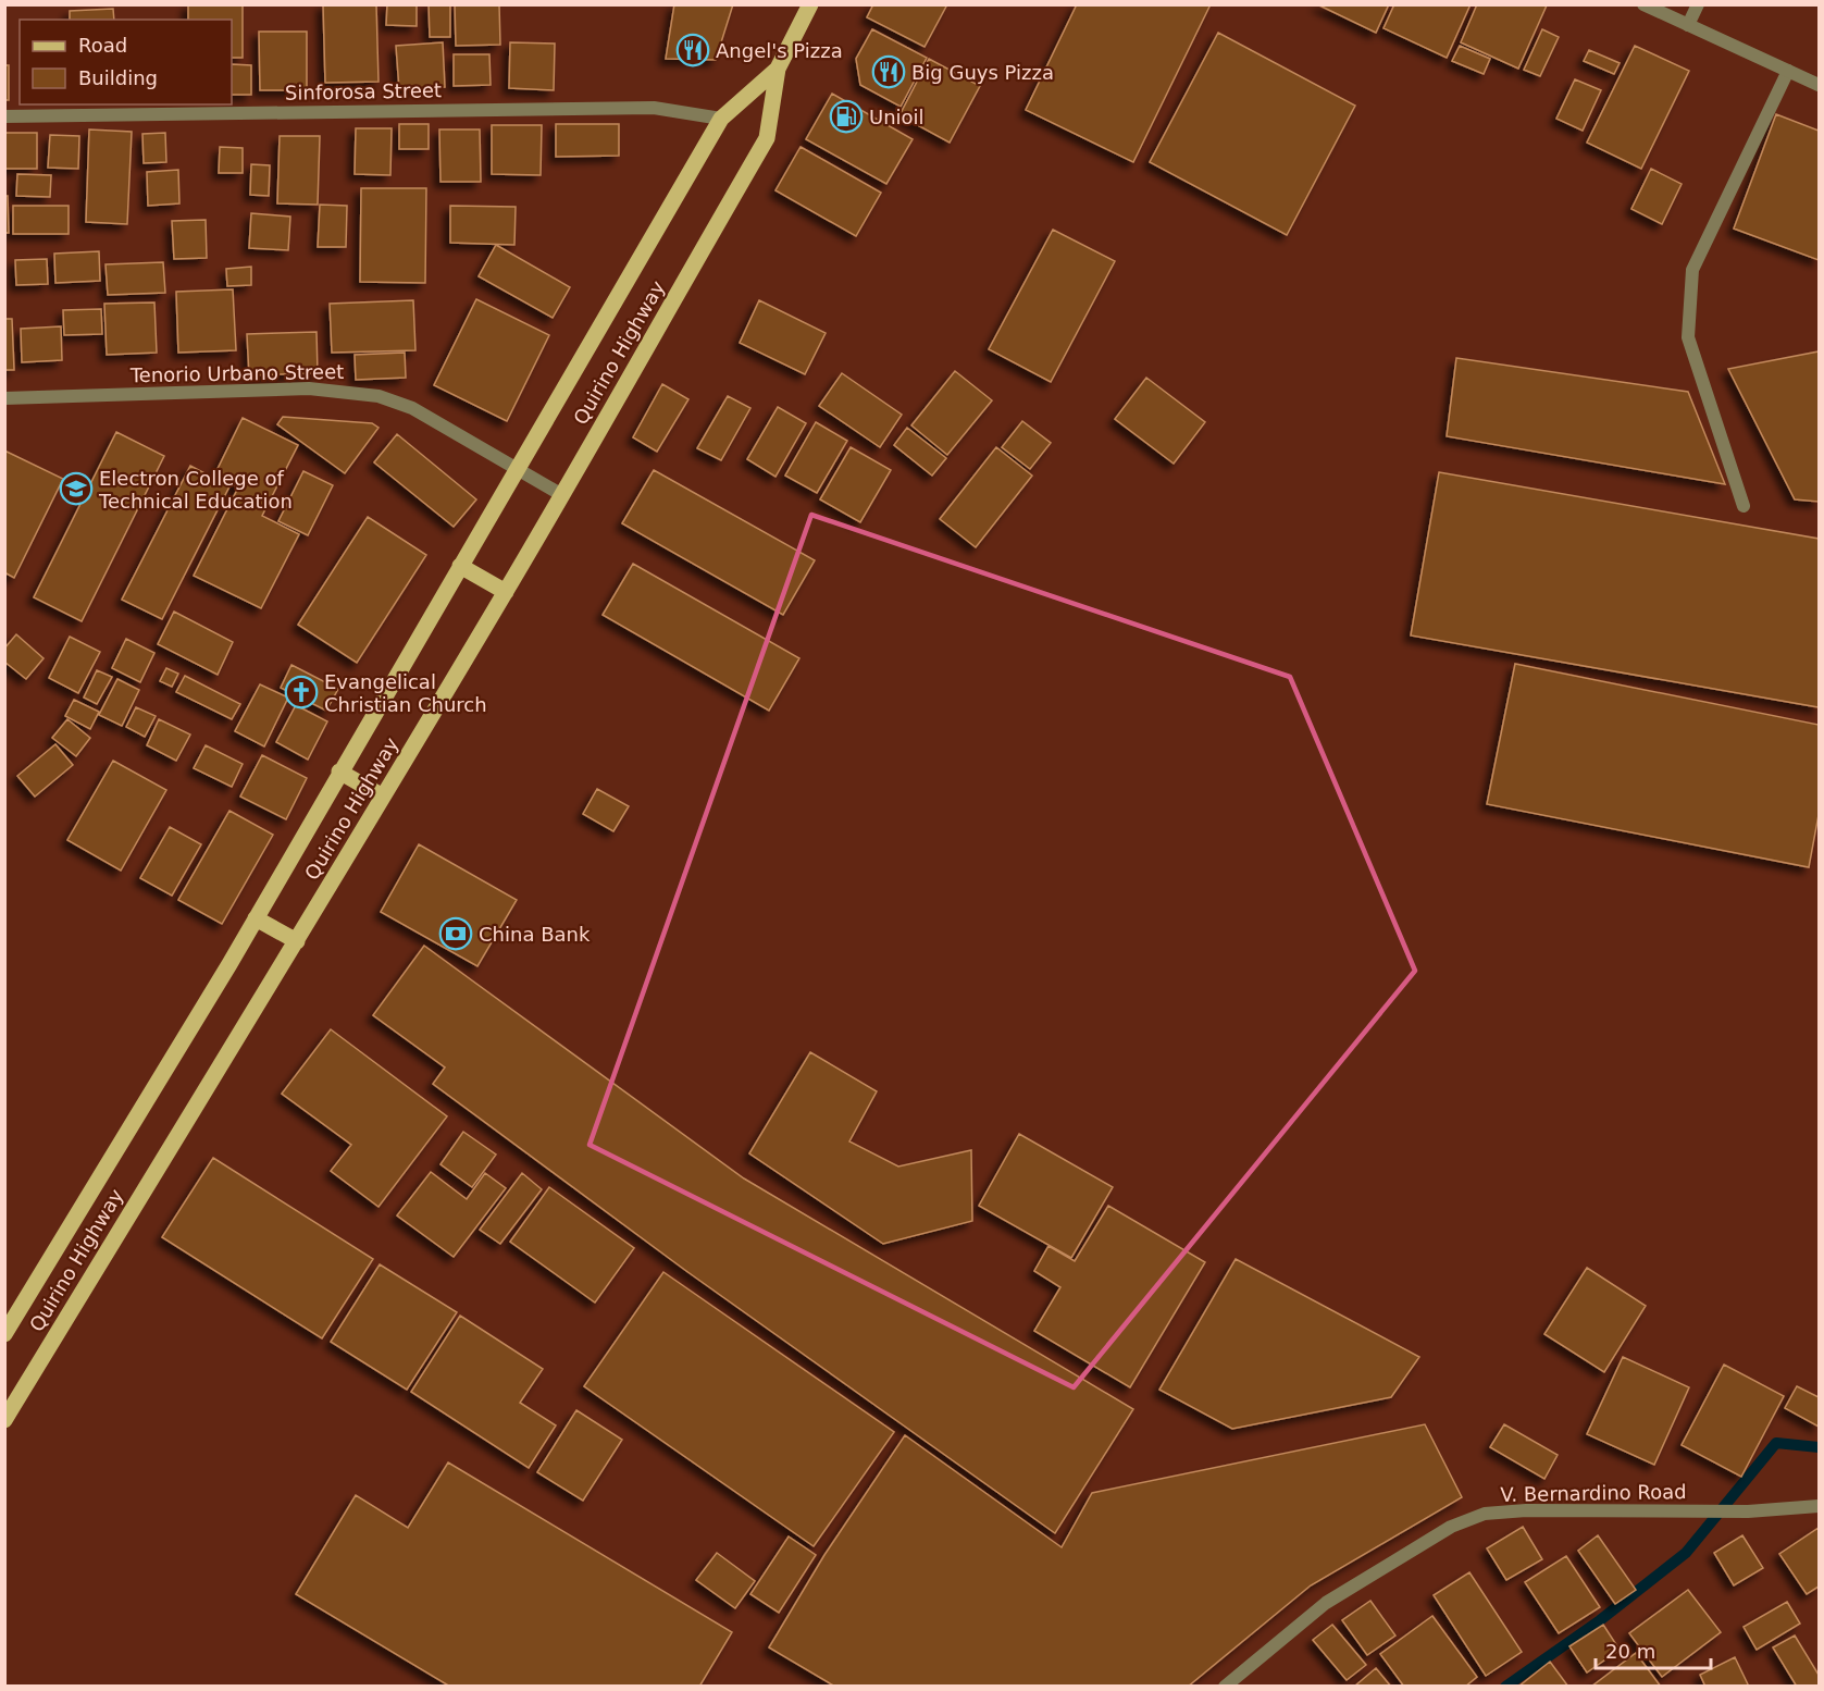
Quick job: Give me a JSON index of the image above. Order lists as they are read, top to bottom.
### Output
{
  "streets": {
    "main road": ["Quirino Highway"],
    "street": ["Sinforosa Street", "Tenorio Urbano Street", "V. Bernardino Road"]
  },
  "crossings": [
    ["Sinforosa Street", "Quirino Highway"],
    ["Quirino Highway", "Tenorio Urbano Street"]
  ],
  "places": {
    "restaurant": ["Angel's Pizza", "Big Guys Pizza"],
    "fuel station": ["Unioil"],
    "school or university": ["Electron College of Technical Education"],
    "church": ["Evangelical Christian Church"],
    "bank": ["China Bank"]
  },
  "legend": ["Road", "Building"],
  "scale_bar": "20 m"
}
